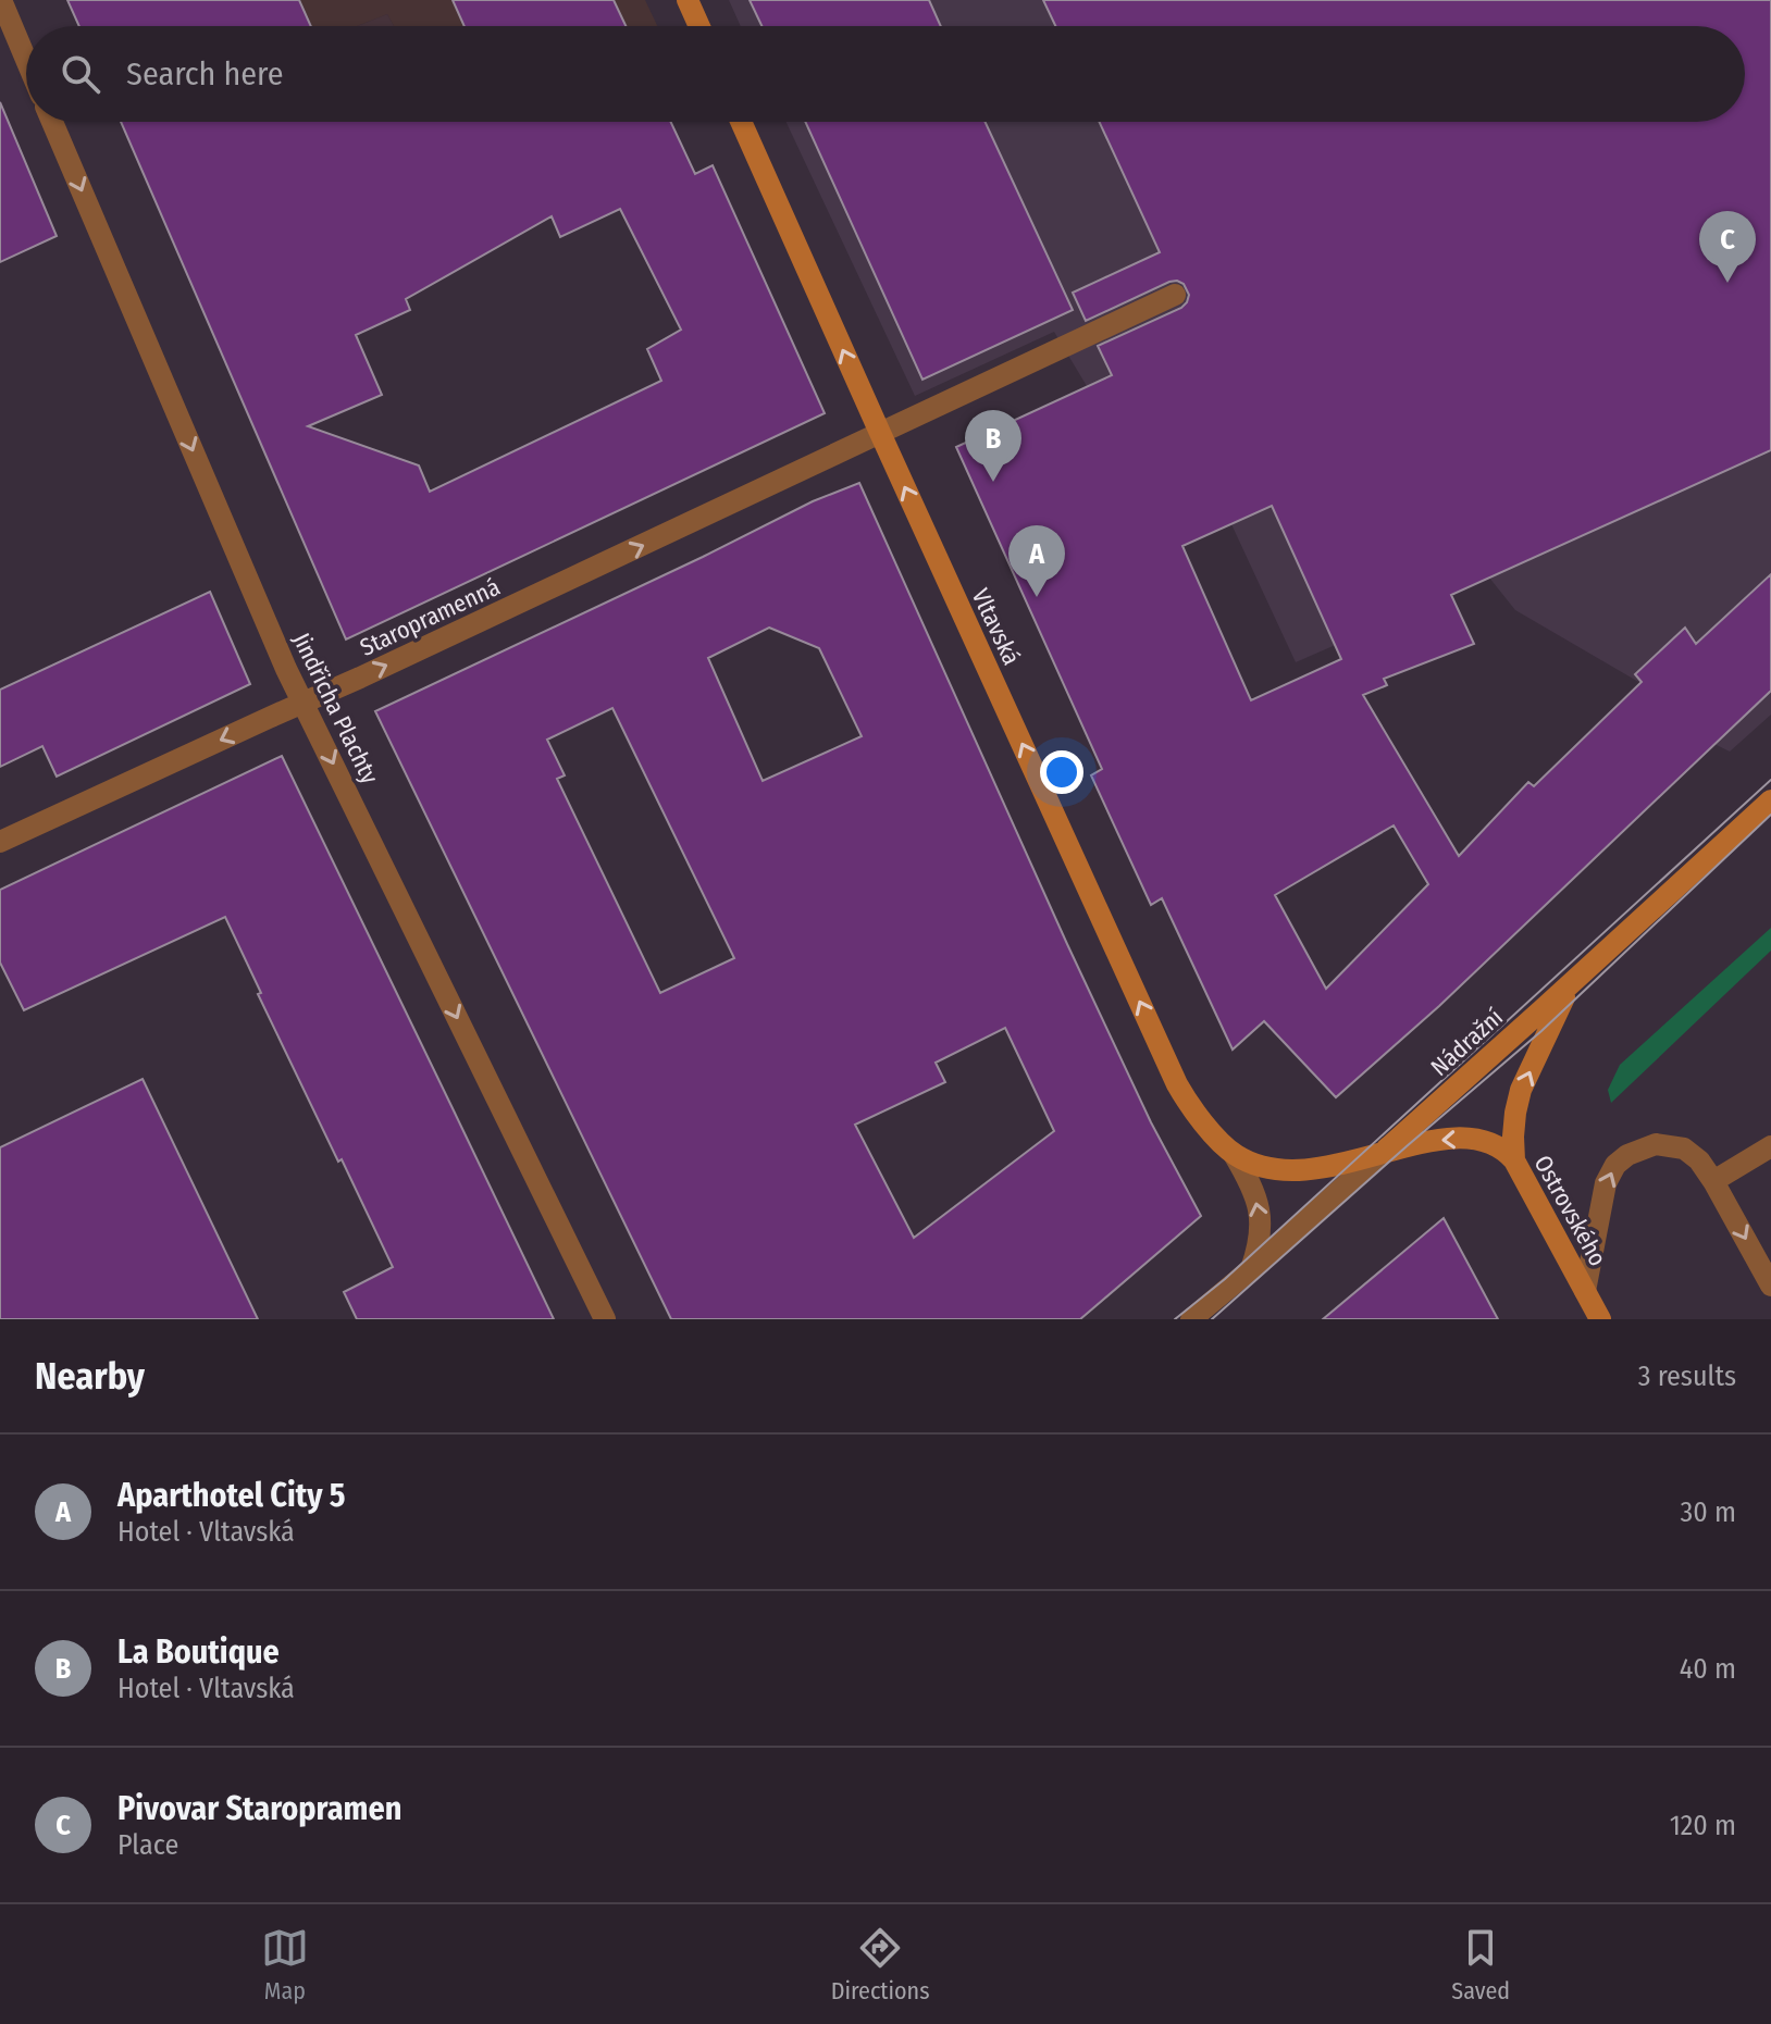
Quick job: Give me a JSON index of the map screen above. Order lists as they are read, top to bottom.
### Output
{
  "streets": {
    "main road": ["Vltavská", "Nádražní", "Ostrovského"],
    "street": ["Staropramenná", "Jindřicha Plachty"]
  },
  "crossings": [
    ["Staropramenná", "Vltavská"],
    ["Staropramenná", "Jindřicha Plachty"],
    ["Vltavská", "Nádražní"],
    ["Vltavská", "Ostrovského"],
    ["Nádražní", "Ostrovského"]
  ],
  "one_way": ["Vltavská", "Jindřicha Plachty", "Ostrovského"],
  "page": {
    "search": "Search here",
    "pins": ["C", "B", "A"],
    "heading": ["Nearby", "3 results"],
    "list": [
      {
        "mark": "A",
        "name": "Aparthotel City 5",
        "note": "Hotel · Vltavská",
        "value": "30 m"
      },
      {
        "mark": "B",
        "name": "La Boutique",
        "note": "Hotel · Vltavská",
        "value": "40 m"
      },
      {
        "mark": "C",
        "name": "Pivovar Staropramen",
        "note": "Place",
        "value": "120 m"
      }
    ],
    "nav": ["Map", "Directions", "Saved"]
  }
}
